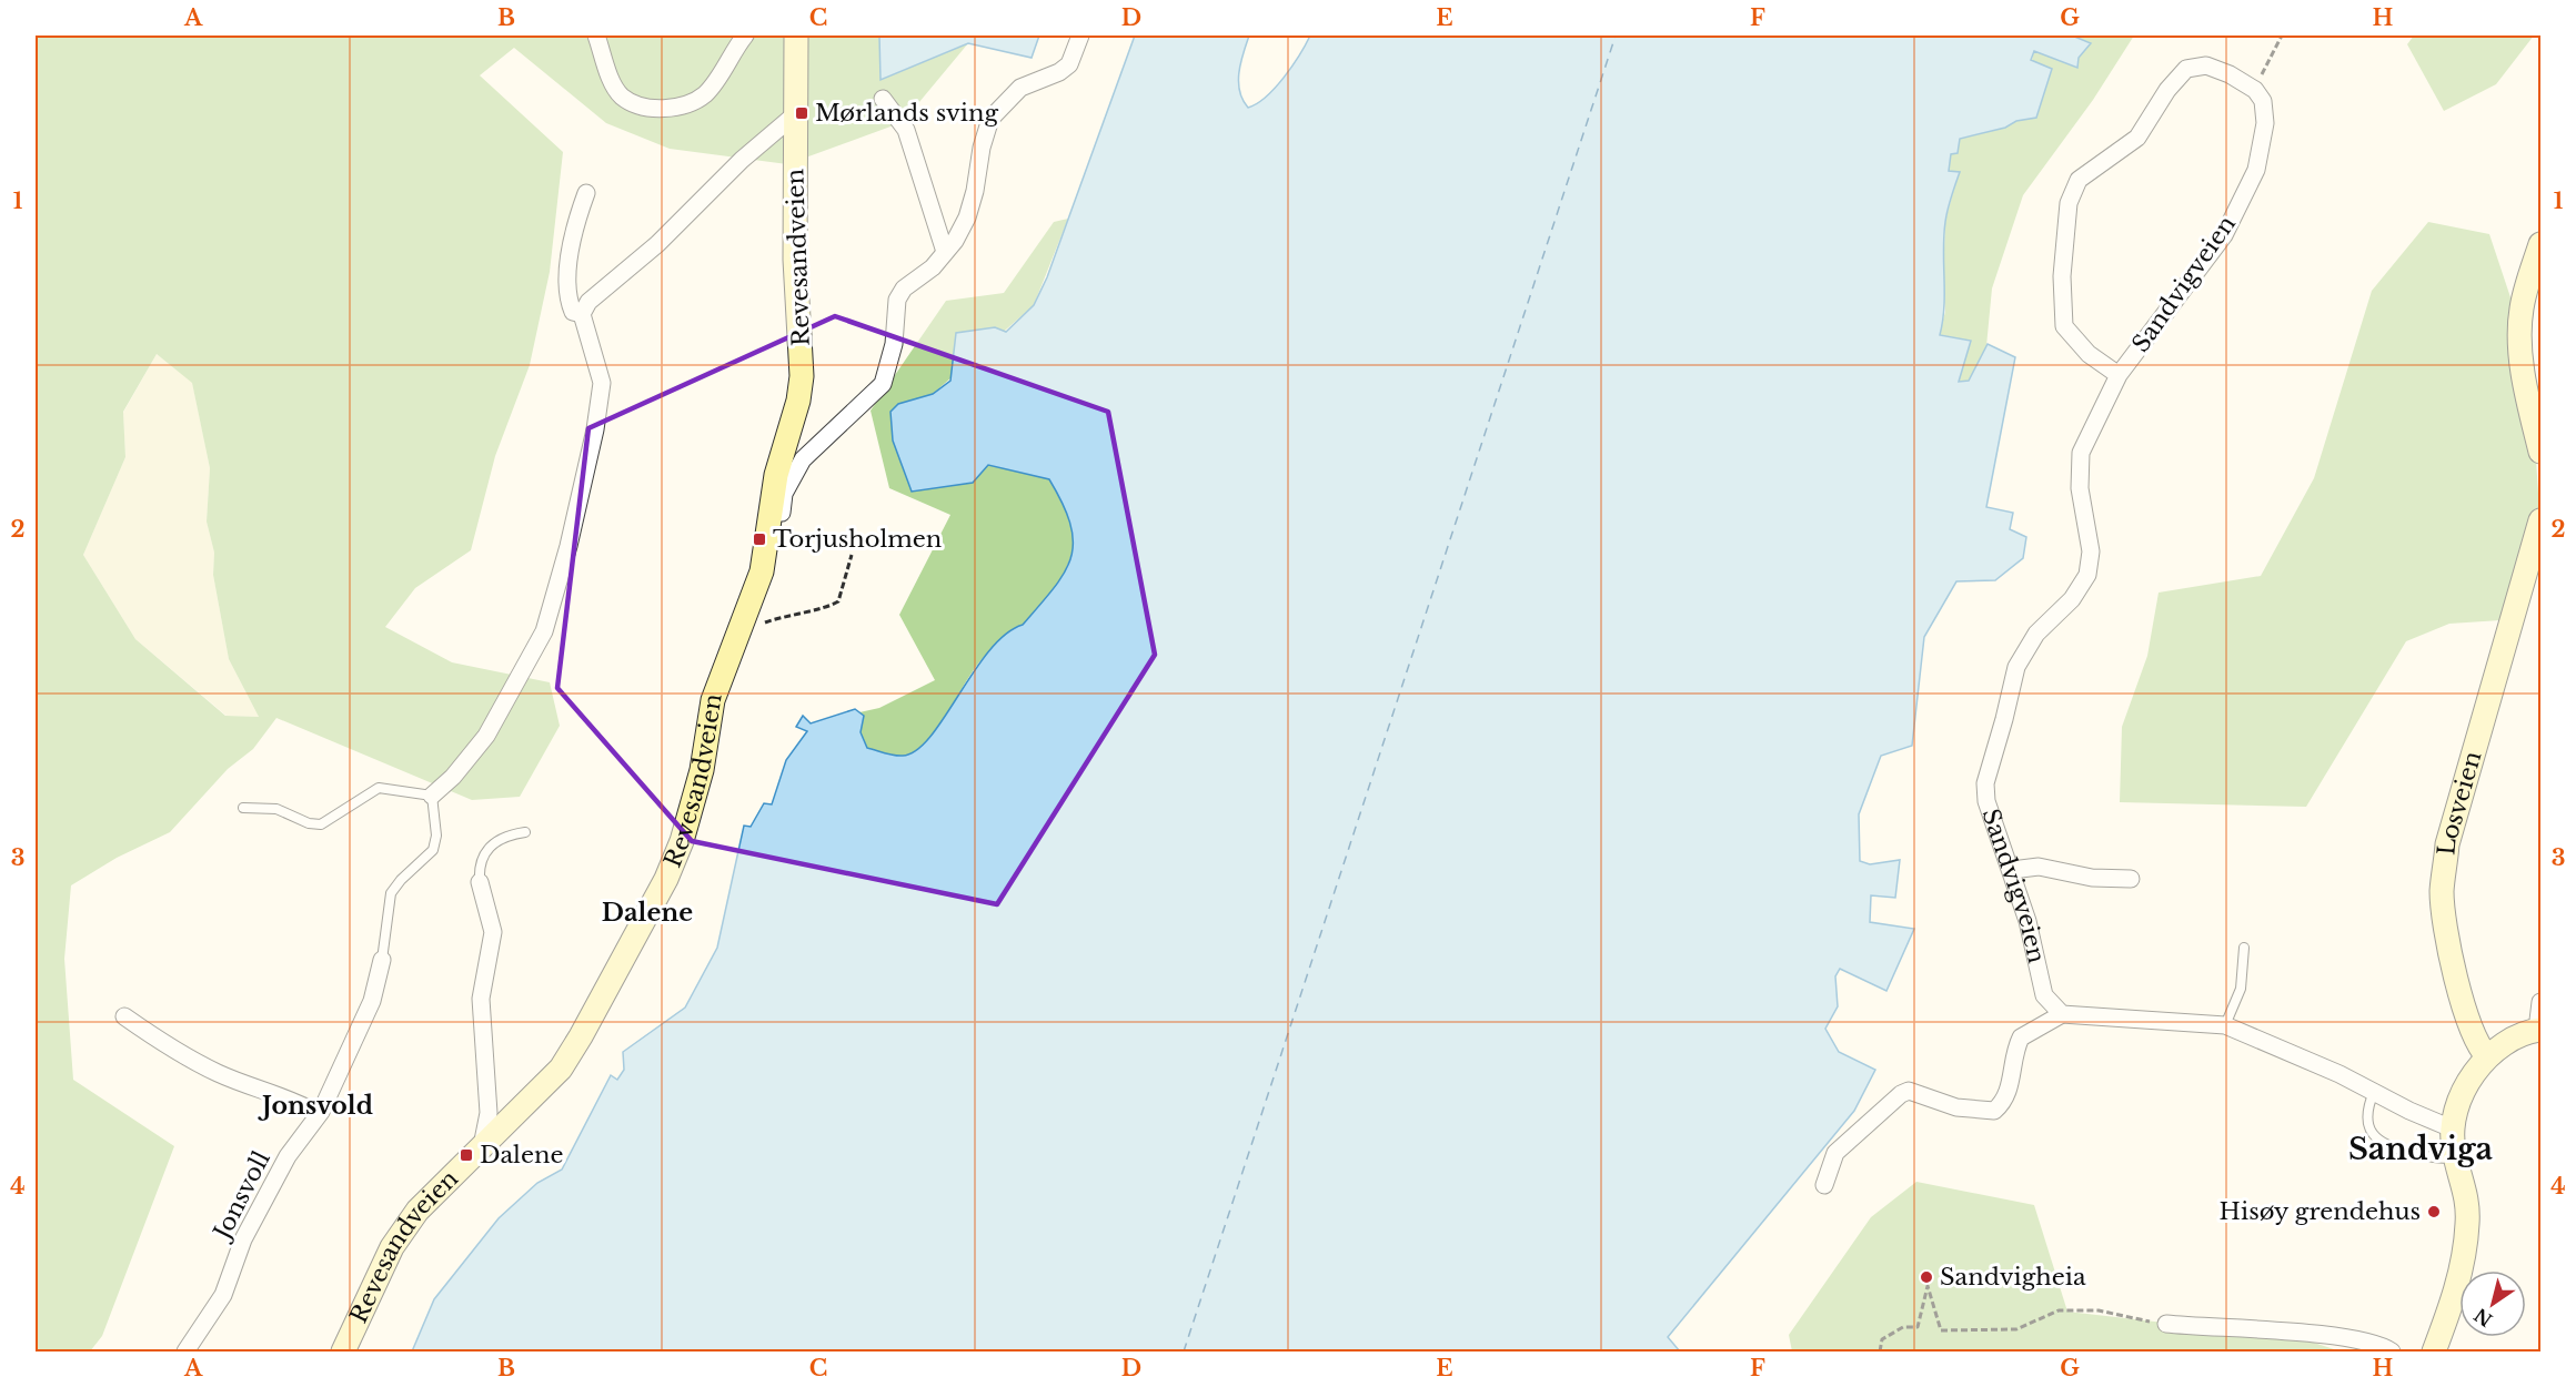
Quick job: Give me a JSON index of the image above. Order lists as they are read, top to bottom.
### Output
{
  "streets": {
    "main road": ["Revesandveien", "Losveien"],
    "street": ["Sandvigveien", "Jonsvoll"]
  },
  "districts": ["Dalene", "Jonsvold", "Sandviga"],
  "places": {
    "transit": ["Mørlands sving", "Torjusholmen", "Dalene"],
    "other": ["Hisøy grendehus", "Sandvigheia"]
  },
  "north": "bottom left",
  "grid": {
    "columns": [
      "A",
      "B",
      "C",
      "D",
      "E",
      "F",
      "G",
      "H"
    ],
    "rows": [
      "1",
      "2",
      "3",
      "4"
    ]
  }
}
